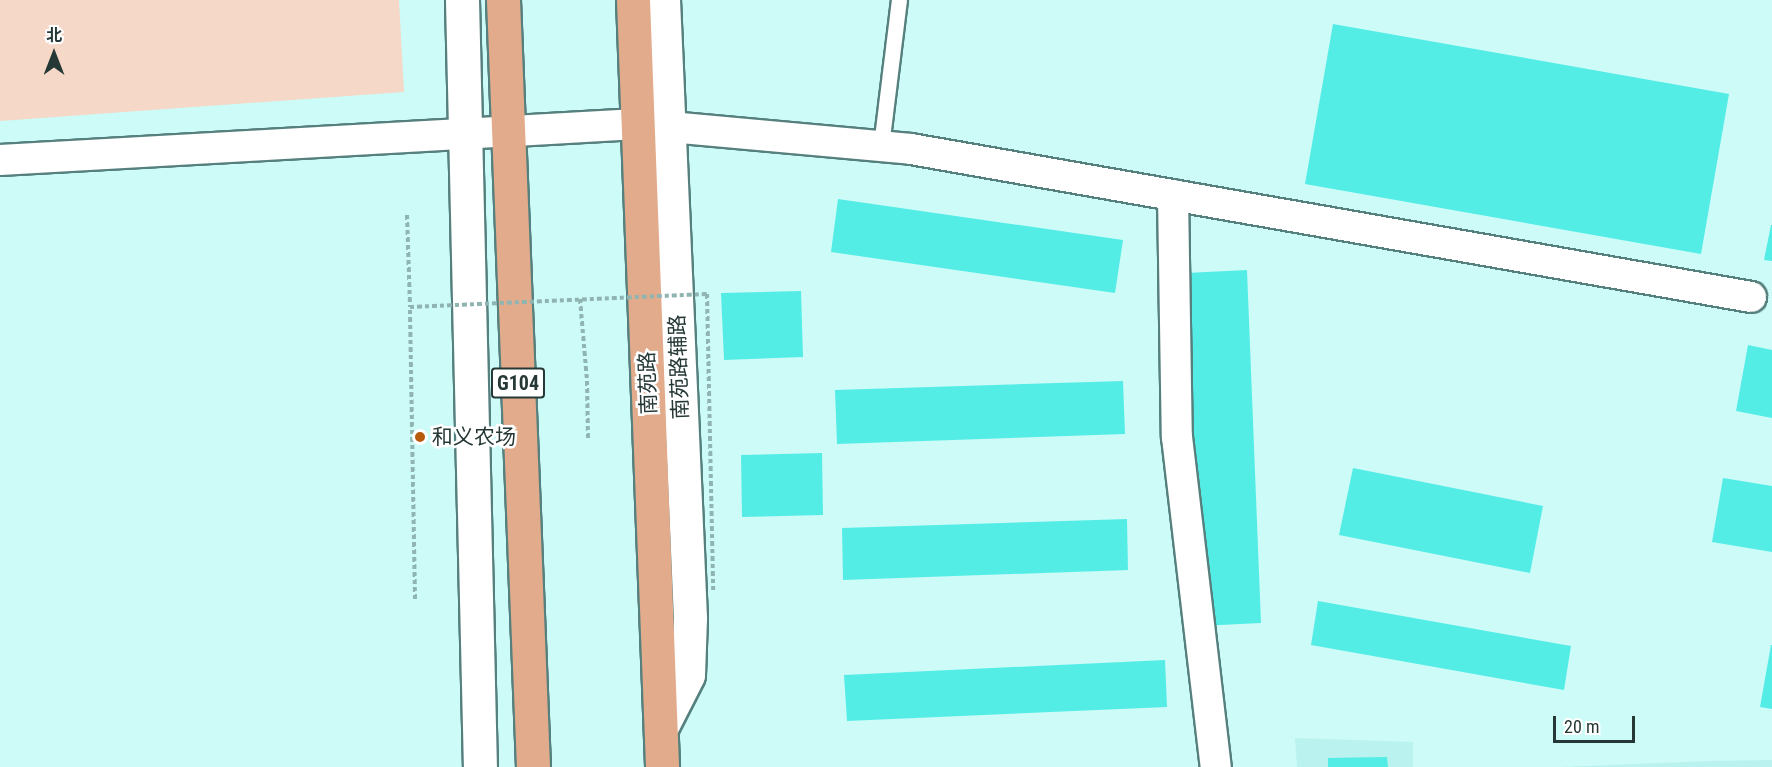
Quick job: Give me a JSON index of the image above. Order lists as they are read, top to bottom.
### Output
{
  "streets": {
    "highway": ["G104", "南苑路"]
  },
  "places": ["和义农场"],
  "scale_bar": "20 m",
  "north": "top"
}
